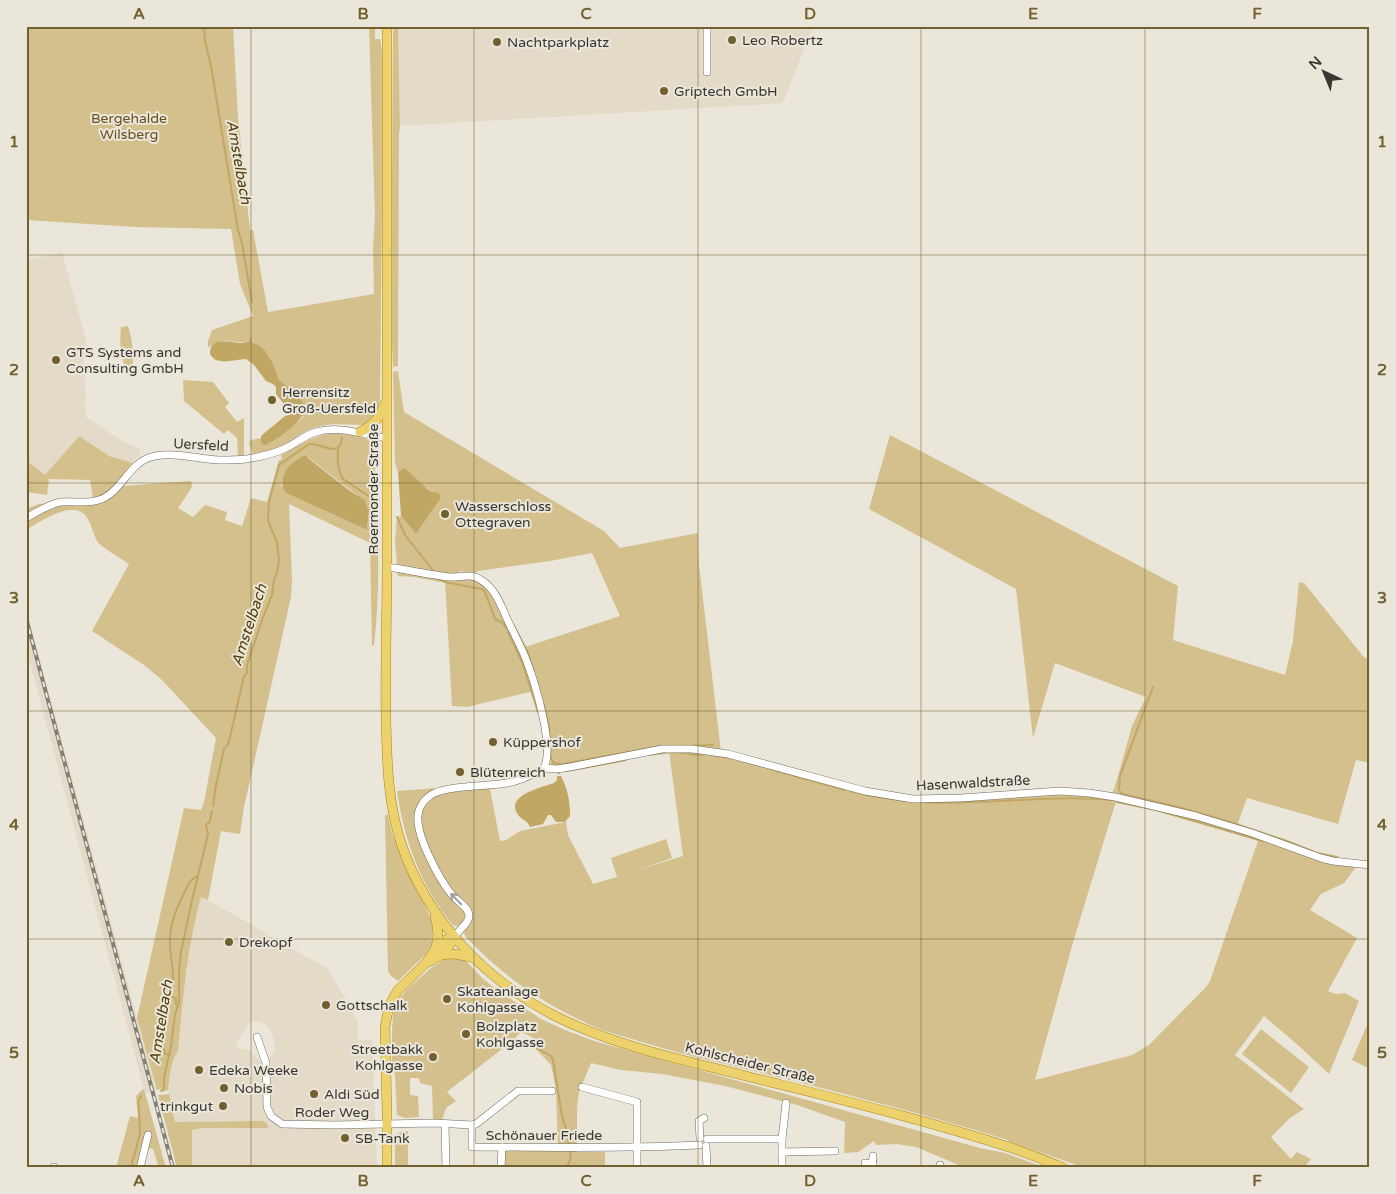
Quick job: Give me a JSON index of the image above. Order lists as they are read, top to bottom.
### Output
{
  "streets": {
    "main road": ["Roermonder Straße", "Kohlscheider Straße"],
    "street": [
      "Uersfeld",
      "Hasenwaldstraße",
      "Roder Weg",
      "Schönauer Friede"
    ]
  },
  "crossings": [
    ["Uersfeld", "Roermonder Straße"],
    ["Roermonder Straße", "Kohlscheider Straße"],
    ["Roder Weg", "Schönauer Friede"]
  ],
  "water": ["Amstelbach"],
  "parks": ["Bergehalde Wilsberg"],
  "places": [
    "Leo Robertz",
    "Nachtparkplatz",
    "Griptech GmbH",
    "GTS Systems and Consulting GmbH",
    "Herrensitz Groß-Uersfeld",
    "Wasserschloss Ottegraven",
    "Küppershof",
    "Blütenreich",
    "Drekopf",
    "Skateanlage Kohlgasse",
    "Gottschalk",
    "Bolzplatz Kohlgasse",
    "Streetbakk Kohlgasse",
    "Edeka Weeke",
    "Nobis",
    "Aldi Süd",
    "trinkgut",
    "SB-Tank"
  ],
  "north": "top left",
  "grid": {
    "columns": [
      "A",
      "B",
      "C",
      "D",
      "E",
      "F"
    ],
    "rows": [
      "1",
      "2",
      "3",
      "4",
      "5"
    ]
  }
}
